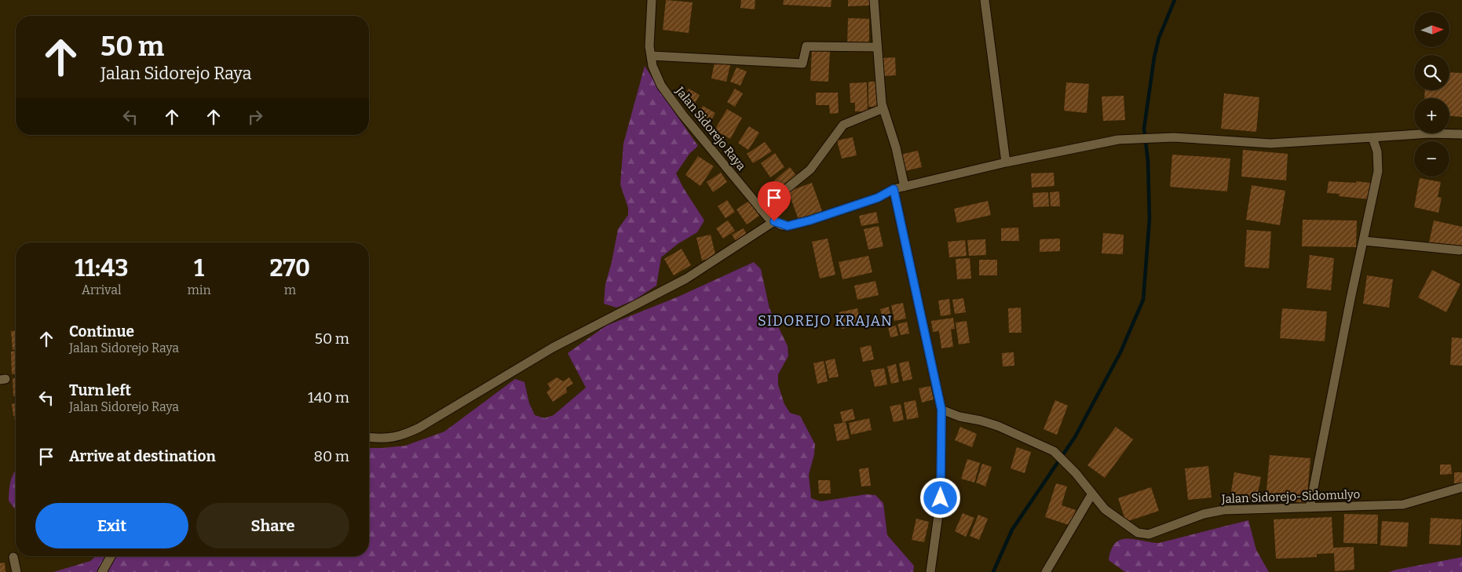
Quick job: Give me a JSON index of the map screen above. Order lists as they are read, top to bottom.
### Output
{
  "streets": {
    "street": ["Jalan Sidorejo Raya", "Jalan Sidorejo-Sidomulyo"]
  },
  "districts": ["SIDOREJO KRAJAN"],
  "north": "right",
  "page": {
    "map_buttons": ["+", "−"],
    "turn": ["50 m", "Jalan Sidorejo Raya"],
    "eta": [
      "11:43",
      "Arrival",
      "1",
      "min",
      "270",
      "m"
    ],
    "list": [
      {
        "name": "Continue",
        "note": "Jalan Sidorejo Raya",
        "value": "50 m"
      },
      {
        "name": "Turn left",
        "note": "Jalan Sidorejo Raya",
        "value": "140 m"
      },
      {
        "name": "Arrive at destination",
        "value": "80 m"
      }
    ],
    "buttons": ["Exit", "Share"]
  }
}
